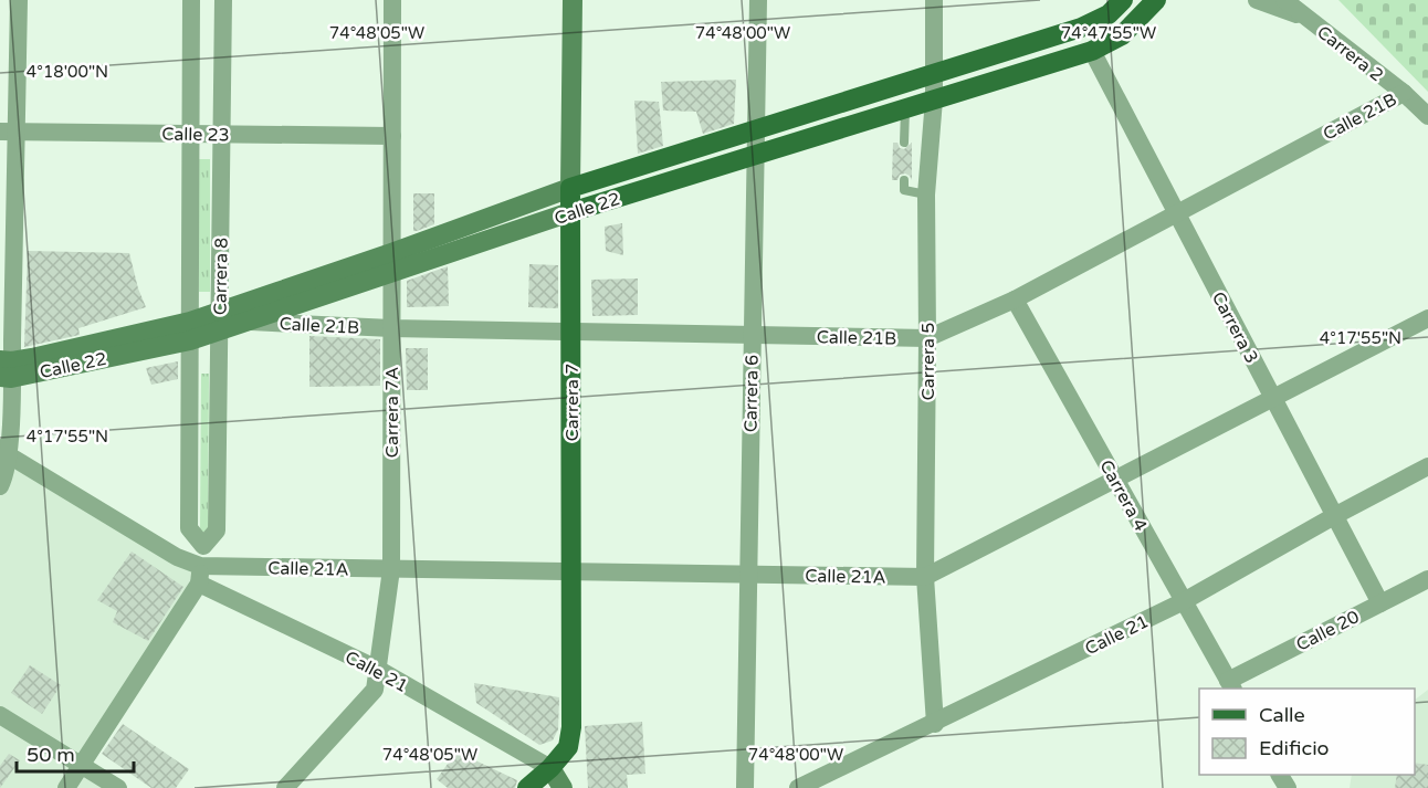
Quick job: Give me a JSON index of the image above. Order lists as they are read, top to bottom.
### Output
{
  "streets": {
    "main road": ["Calle 22", "Carrera 7"],
    "street": [
      "Carrera 2",
      "Calle 21B",
      "Calle 23",
      "Carrera 8",
      "Carrera 3",
      "Carrera 5",
      "Carrera 6",
      "Carrera 7A",
      "Carrera 4",
      "Calle 21A",
      "Calle 20",
      "Calle 21"
    ]
  },
  "crossings": [
    ["Carrera 2", "Calle 21B"],
    ["Calle 21B", "Calle 22"],
    ["Calle 21B", "Carrera 3"],
    ["Calle 21B", "Carrera 5"],
    ["Calle 21B", "Carrera 6"],
    ["Calle 21B", "Carrera 7"],
    ["Calle 21B", "Carrera 7A"],
    ["Calle 21B", "Carrera 4"],
    ["Calle 23", "Carrera 8"],
    ["Calle 23", "Carrera 7A"],
    ["Calle 22", "Carrera 8"],
    ["Calle 22", "Carrera 3"],
    ["Calle 22", "Carrera 5"],
    ["Calle 22", "Carrera 6"],
    ["Calle 22", "Carrera 7"],
    ["Calle 22", "Carrera 7A"],
    ["Carrera 8", "Calle 21A"],
    ["Carrera 8", "Calle 21"],
    ["Carrera 3", "Calle 21A"],
    ["Carrera 3", "Calle 20"],
    ["Carrera 3", "Calle 21"],
    ["Carrera 5", "Calle 21A"],
    ["Carrera 5", "Calle 21"],
    ["Carrera 6", "Calle 21A"],
    ["Carrera 7", "Calle 21A"],
    ["Carrera 7", "Calle 21"],
    ["Carrera 7A", "Calle 21A"],
    ["Carrera 7A", "Calle 21"],
    ["Carrera 4", "Calle 21A"],
    ["Carrera 4", "Calle 20"],
    ["Carrera 4", "Calle 21"],
    ["Calle 21A", "Calle 21"]
  ],
  "legend": ["Calle", "Edificio"],
  "scale_bar": "50 m",
  "coordinates": [
    "74°48'05\"W",
    "74°48'00\"W",
    "74°47'55\"W",
    "4°18'00\"N",
    "4°17'55\"N"
  ]
}
